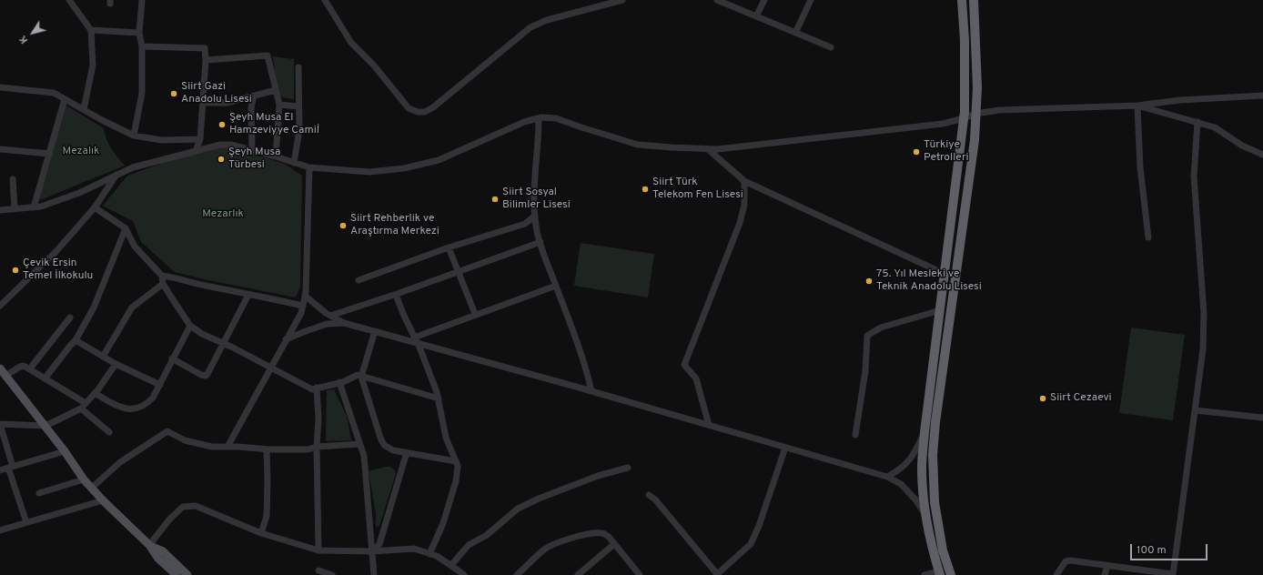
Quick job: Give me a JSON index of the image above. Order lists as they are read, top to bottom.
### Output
{
  "parks": ["Mezalık", "Mezarlık"],
  "places": [
    "Siirt Gazi Anadolu Lisesi",
    "Şeyh Musa El Hamzeviyye Camiİ",
    "Türkiye Petrolleri",
    "Şeyh Musa Türbesi",
    "Siirt Türk Telekom Fen Lisesi",
    "Siirt Sosyal Bilimler Lisesi",
    "Siirt Rehberlik ve Araştırma Merkezi",
    "Çevik Ersin Temel İlkokulu",
    "75. Yıl Mesleki ve Teknik Anadolu Lisesi",
    "Siirt Cezaevi"
  ],
  "scale_bar": "100 m",
  "north": "bottom left"
}
